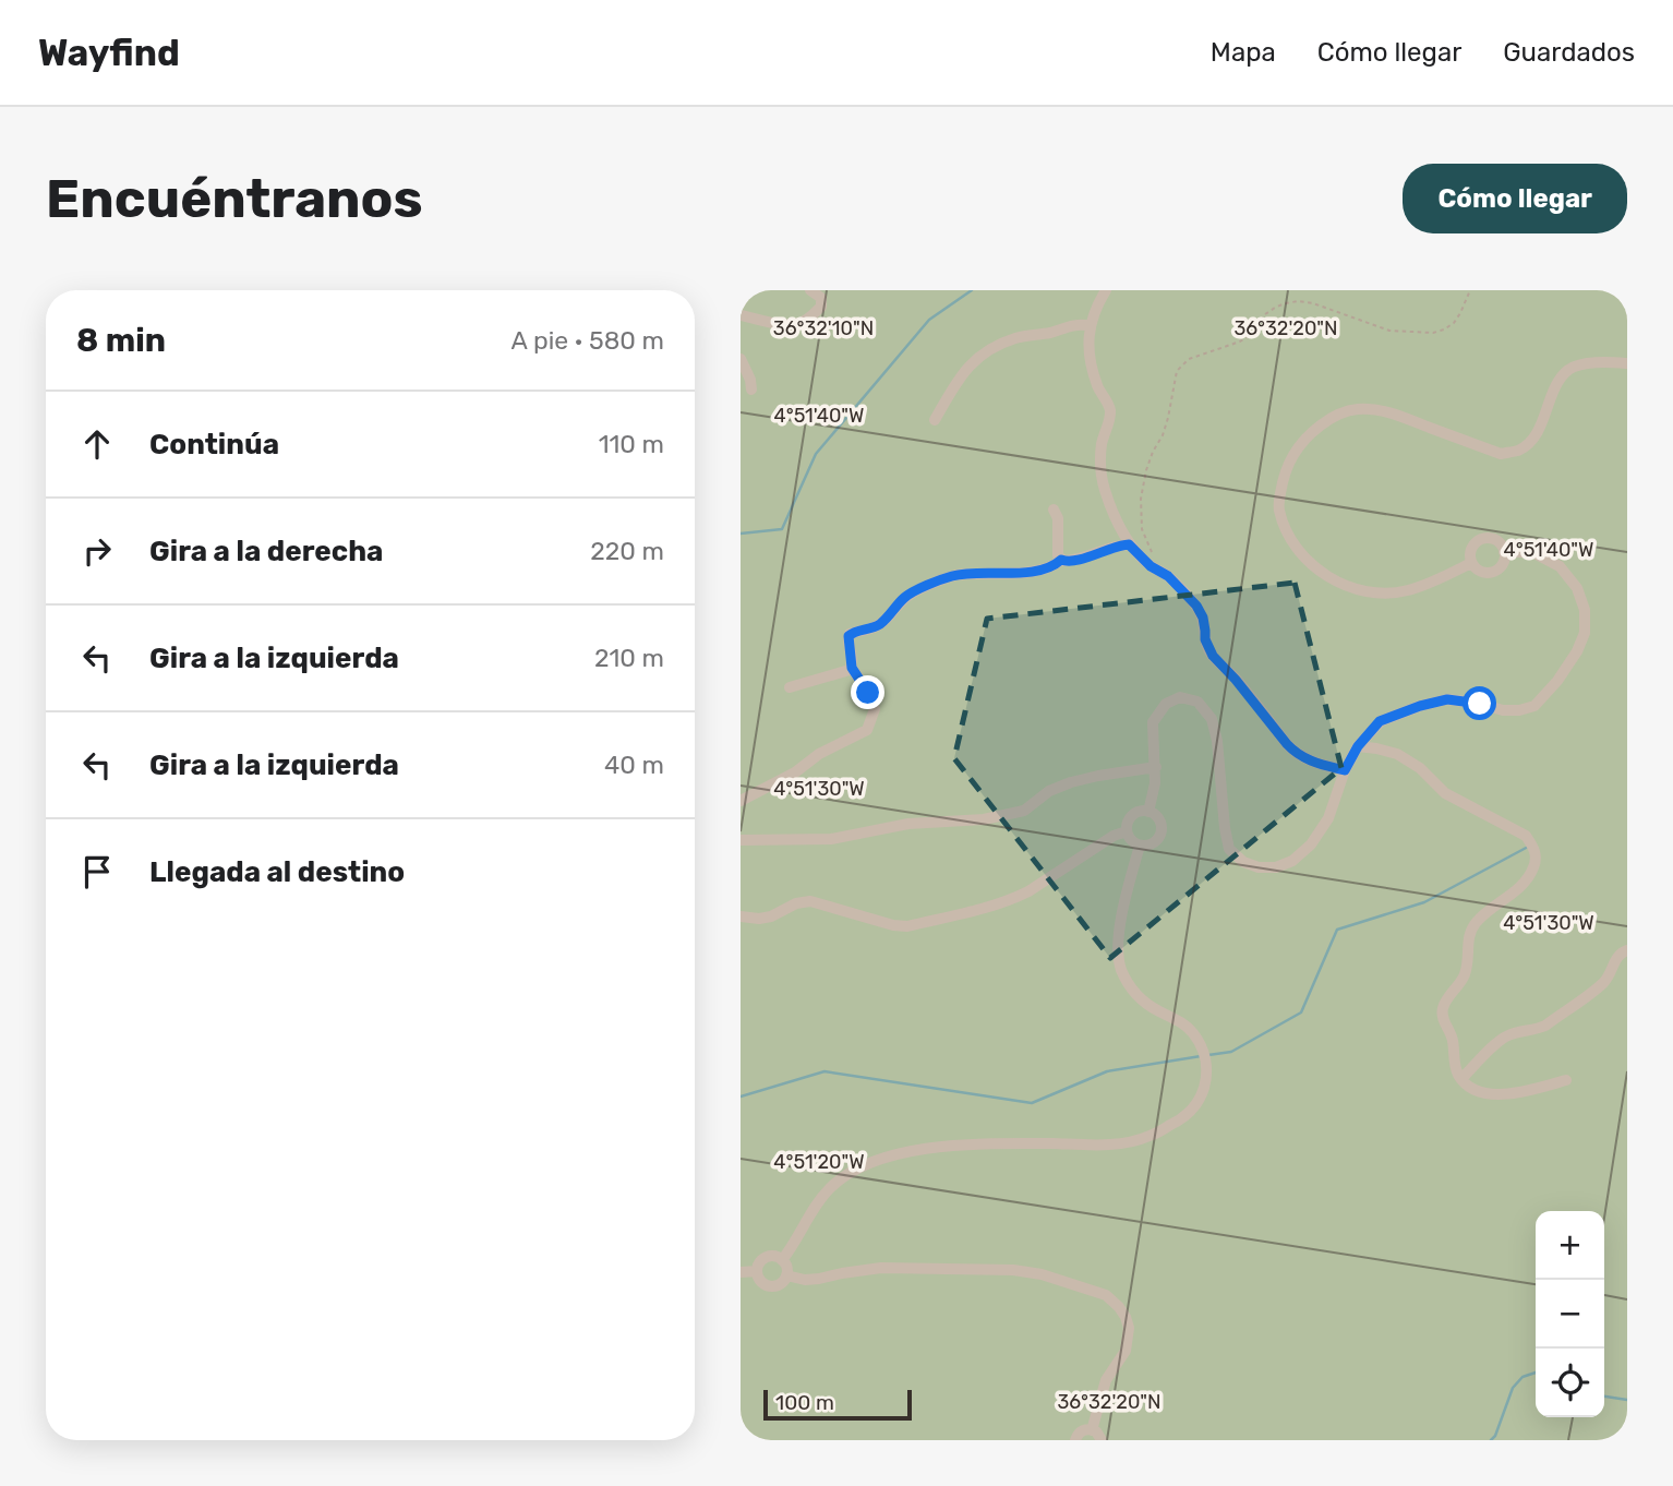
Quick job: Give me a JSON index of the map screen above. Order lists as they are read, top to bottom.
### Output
{
  "scale_bar": "100 m",
  "page": {
    "header": "Wayfind",
    "nav": ["Mapa", "Cómo llegar", "Guardados"],
    "buttons": "Cómo llegar",
    "title": "Encuéntranos",
    "heading": ["8 min", "A pie · 580 m"],
    "list": [
      ["Continúa", "110 m"],
      ["Gira a la derecha", "220 m"],
      ["Gira a la izquierda", "210 m"],
      ["Gira a la izquierda", "40 m"],
      "Llegada al destino"
    ],
    "map_buttons": ["+", "−"],
    "scale": "100 m"
  },
  "coordinates": [
    "36°32'10\"N",
    "36°32'20\"N",
    "4°51'40\"W",
    "4°51'30\"W",
    "4°51'20\"W"
  ]
}
